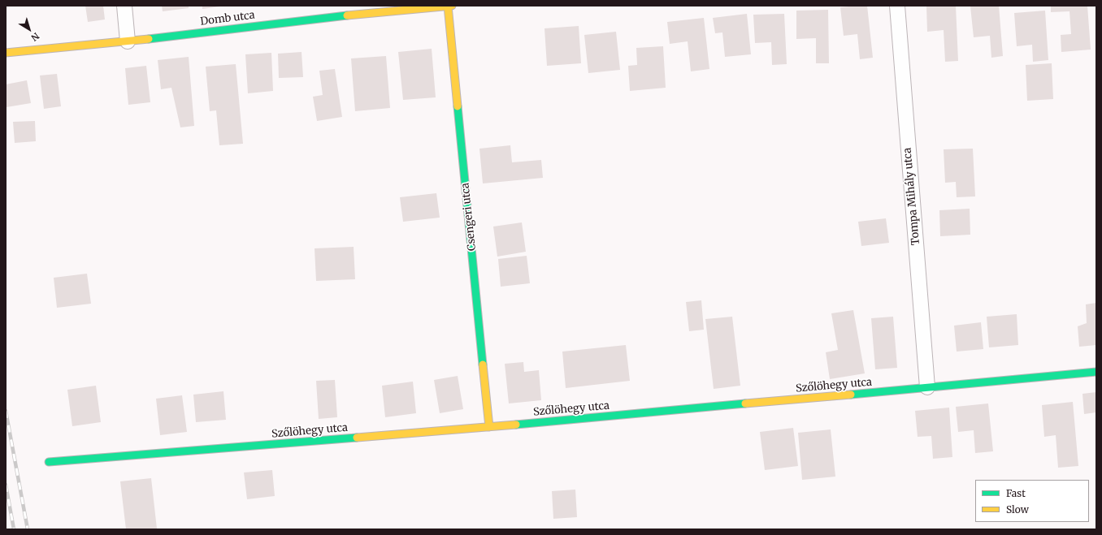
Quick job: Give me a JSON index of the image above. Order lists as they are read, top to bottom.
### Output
{
  "streets": {
    "street": [
      "Domb utca",
      "Tompa Mihály utca",
      "Csengeri utca",
      "Szőlöhegy utca"
    ]
  },
  "crossings": [
    ["Domb utca", "Csengeri utca"],
    ["Tompa Mihály utca", "Szőlöhegy utca"],
    ["Csengeri utca", "Szőlöhegy utca"]
  ],
  "legend": ["Fast", "Slow"],
  "north": "bottom right"
}
